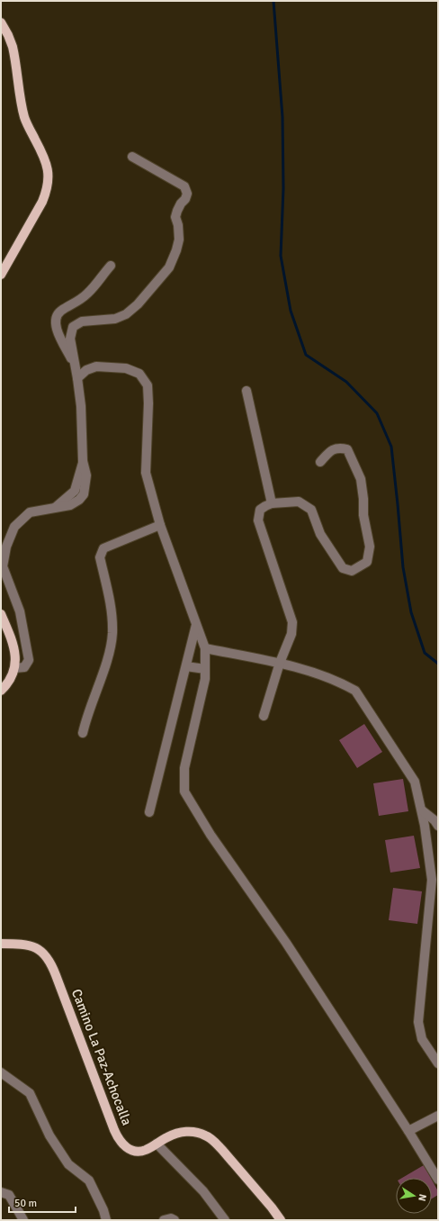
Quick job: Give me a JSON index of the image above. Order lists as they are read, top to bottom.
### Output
{
  "streets": {
    "main road": ["Camino La Paz-Achocalla"]
  },
  "scale_bar": "50 m",
  "north": "right"
}
